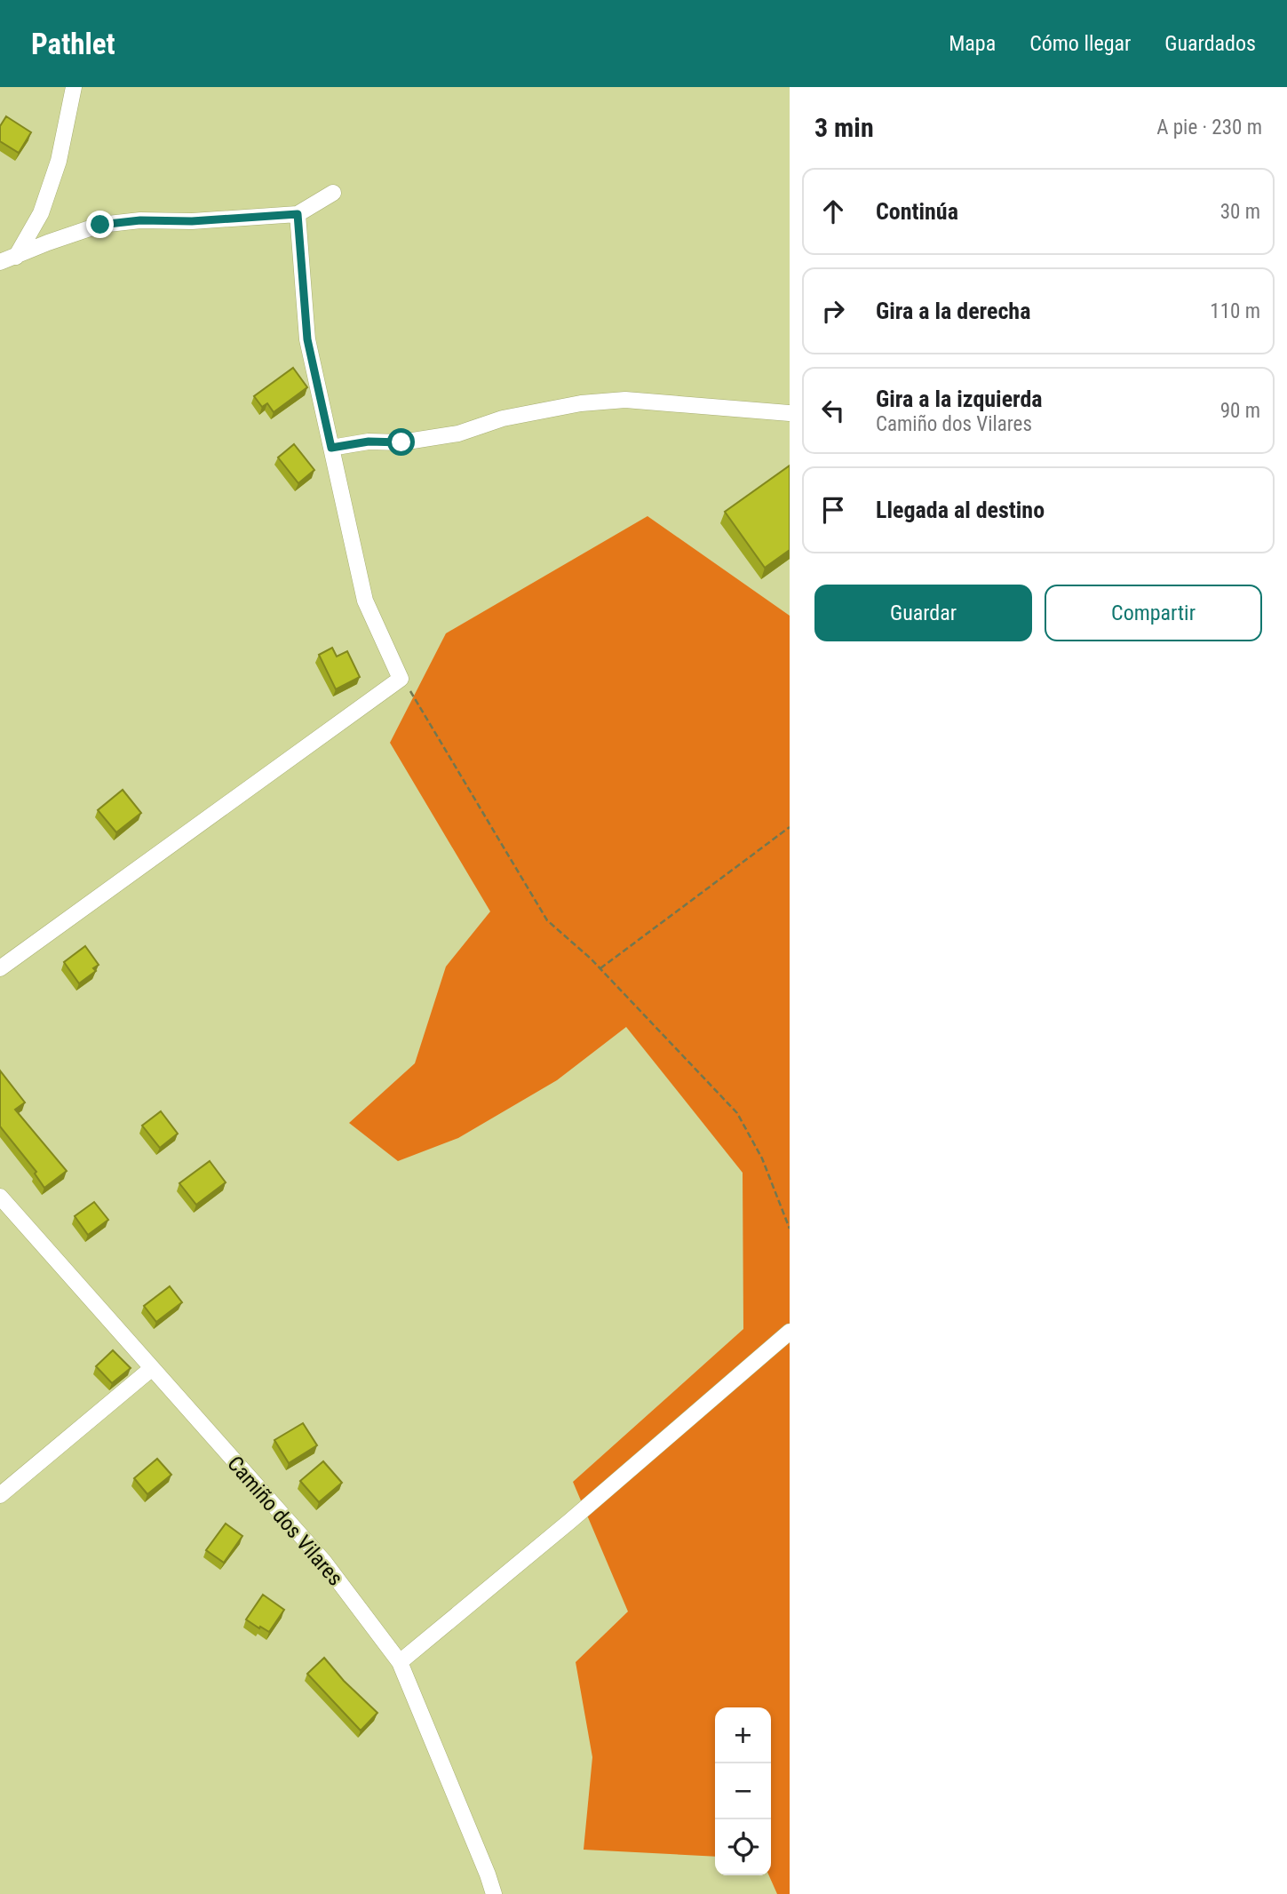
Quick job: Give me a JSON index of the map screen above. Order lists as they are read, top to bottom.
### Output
{
  "streets": {
    "street": ["Camiño dos Vilares"]
  },
  "page": {
    "header": "Pathlet",
    "nav": ["Mapa", "Cómo llegar", "Guardados"],
    "heading": ["3 min", "A pie · 230 m"],
    "list": [
      ["Continúa", "30 m"],
      ["Gira a la derecha", "110 m"],
      ["Gira a la izquierda", "Camiño dos Vilares", "90 m"],
      "Llegada al destino"
    ],
    "buttons": ["Guardar", "Compartir"],
    "map_buttons": ["+", "−"]
  }
}
